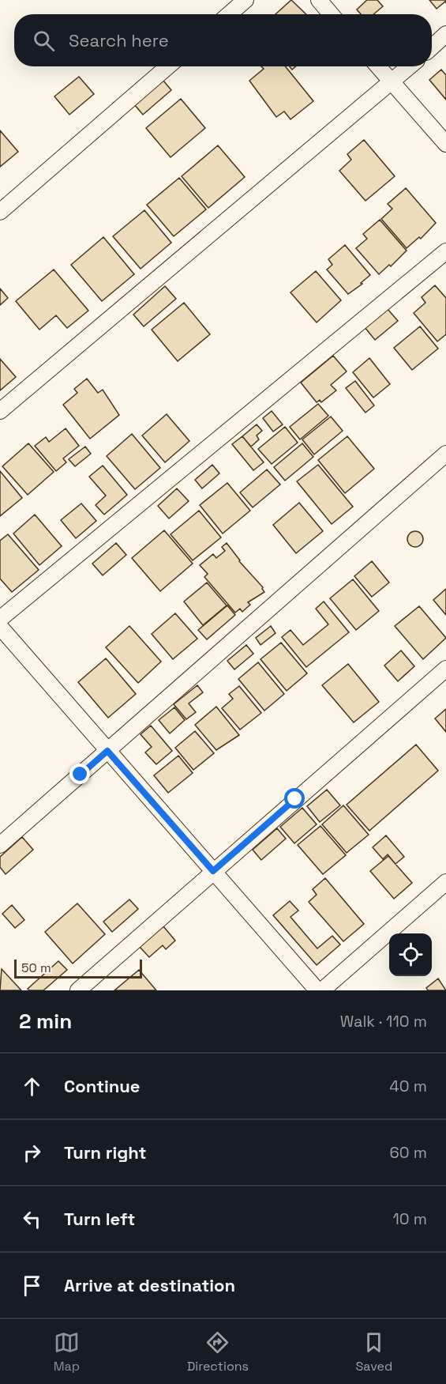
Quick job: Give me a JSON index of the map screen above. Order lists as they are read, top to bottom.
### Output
{
  "scale_bar": "50 m",
  "page": {
    "search": "Search here",
    "scale": "50 m",
    "heading": ["2 min", "Walk · 110 m"],
    "list": [
      ["Continue", "40 m"],
      ["Turn right", "60 m"],
      ["Turn left", "10 m"],
      "Arrive at destination"
    ],
    "nav": ["Map", "Directions", "Saved"]
  }
}
